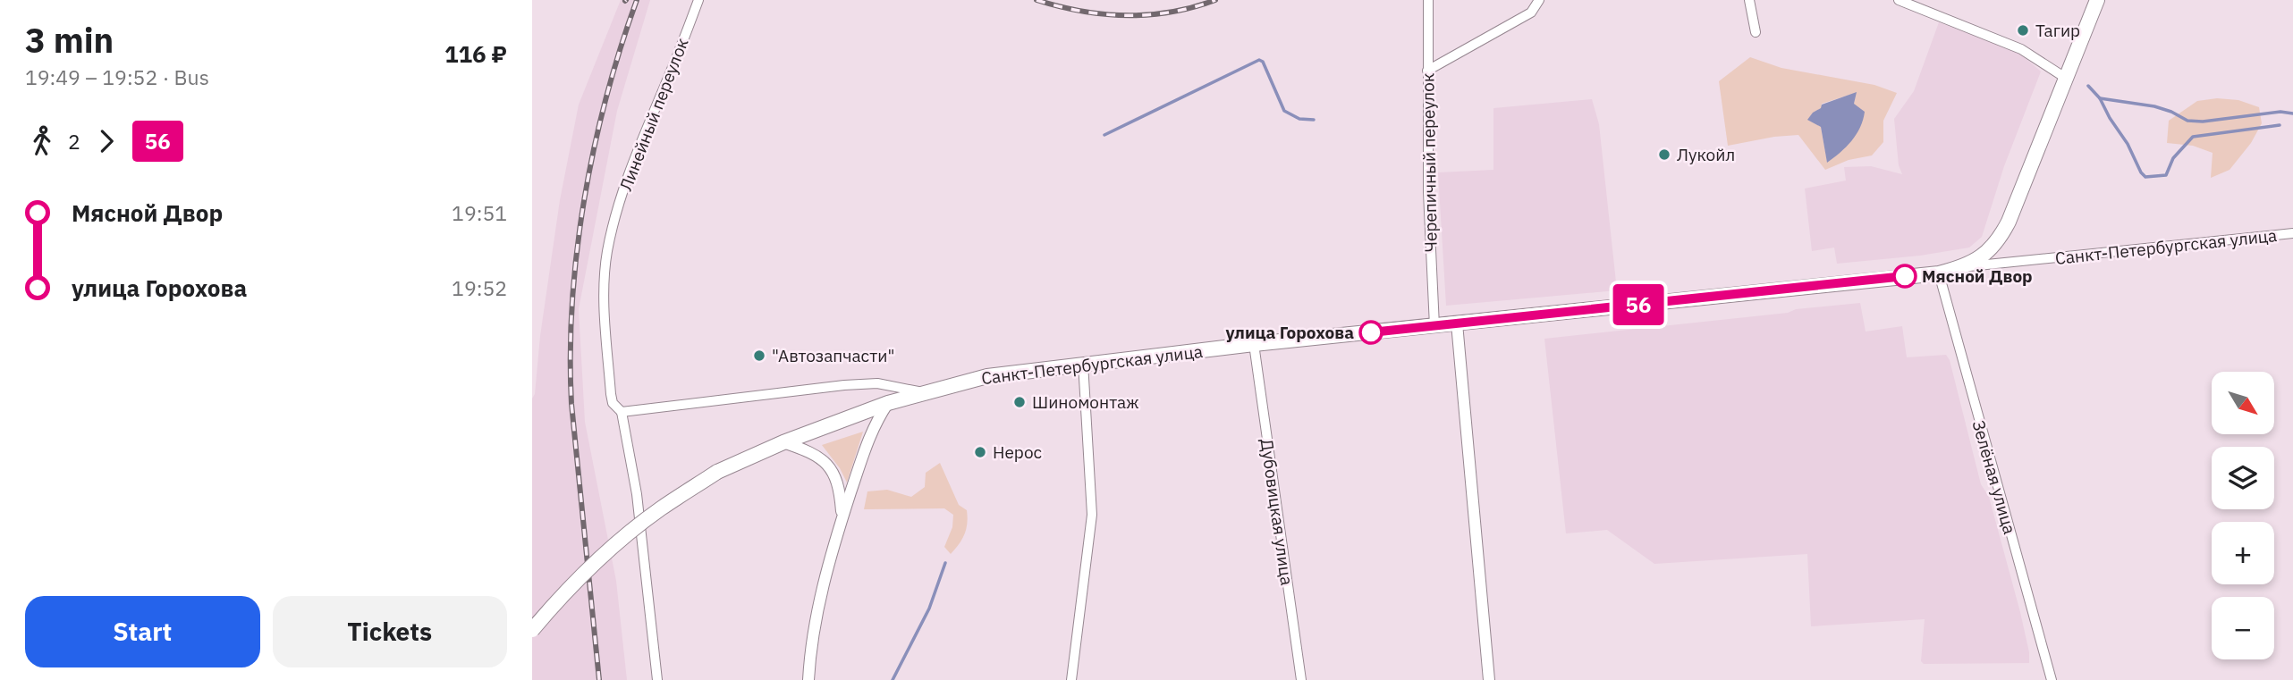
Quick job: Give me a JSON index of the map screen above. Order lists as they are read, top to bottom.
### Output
{
  "streets": {
    "main road": ["Санкт-Петербургская улица"],
    "street": [
      "Линейный переулок",
      "Черепичный переулок",
      "Зелёная улица",
      "Дубовицкая улица"
    ]
  },
  "crossings": [
    ["Линейный переулок", "Санкт-Петербургская улица"],
    ["Черепичный переулок", "Санкт-Петербургская улица"],
    ["Санкт-Петербургская улица", "Зелёная улица"],
    ["Санкт-Петербургская улица", "Дубовицкая улица"]
  ],
  "places": [
    "Тагир",
    "Лукойл",
    "Мясной Двор",
    "улица Горохова",
    "\"Автозапчасти\"",
    "Шиномонтаж",
    "Нерос"
  ],
  "lines": ["bus line 56"],
  "north": "bottom right",
  "page": {
    "heading": ["3 min", "19:49 – 19:52 · Bus", "116 ₽"],
    "on_map": "56",
    "legs": ["2", "56"],
    "list": [
      {
        "name": "Мясной Двор",
        "value": "19:51"
      },
      {
        "name": "улица Горохова",
        "value": "19:52"
      }
    ],
    "map_buttons": ["+", "−"],
    "buttons": ["Start", "Tickets"]
  }
}
